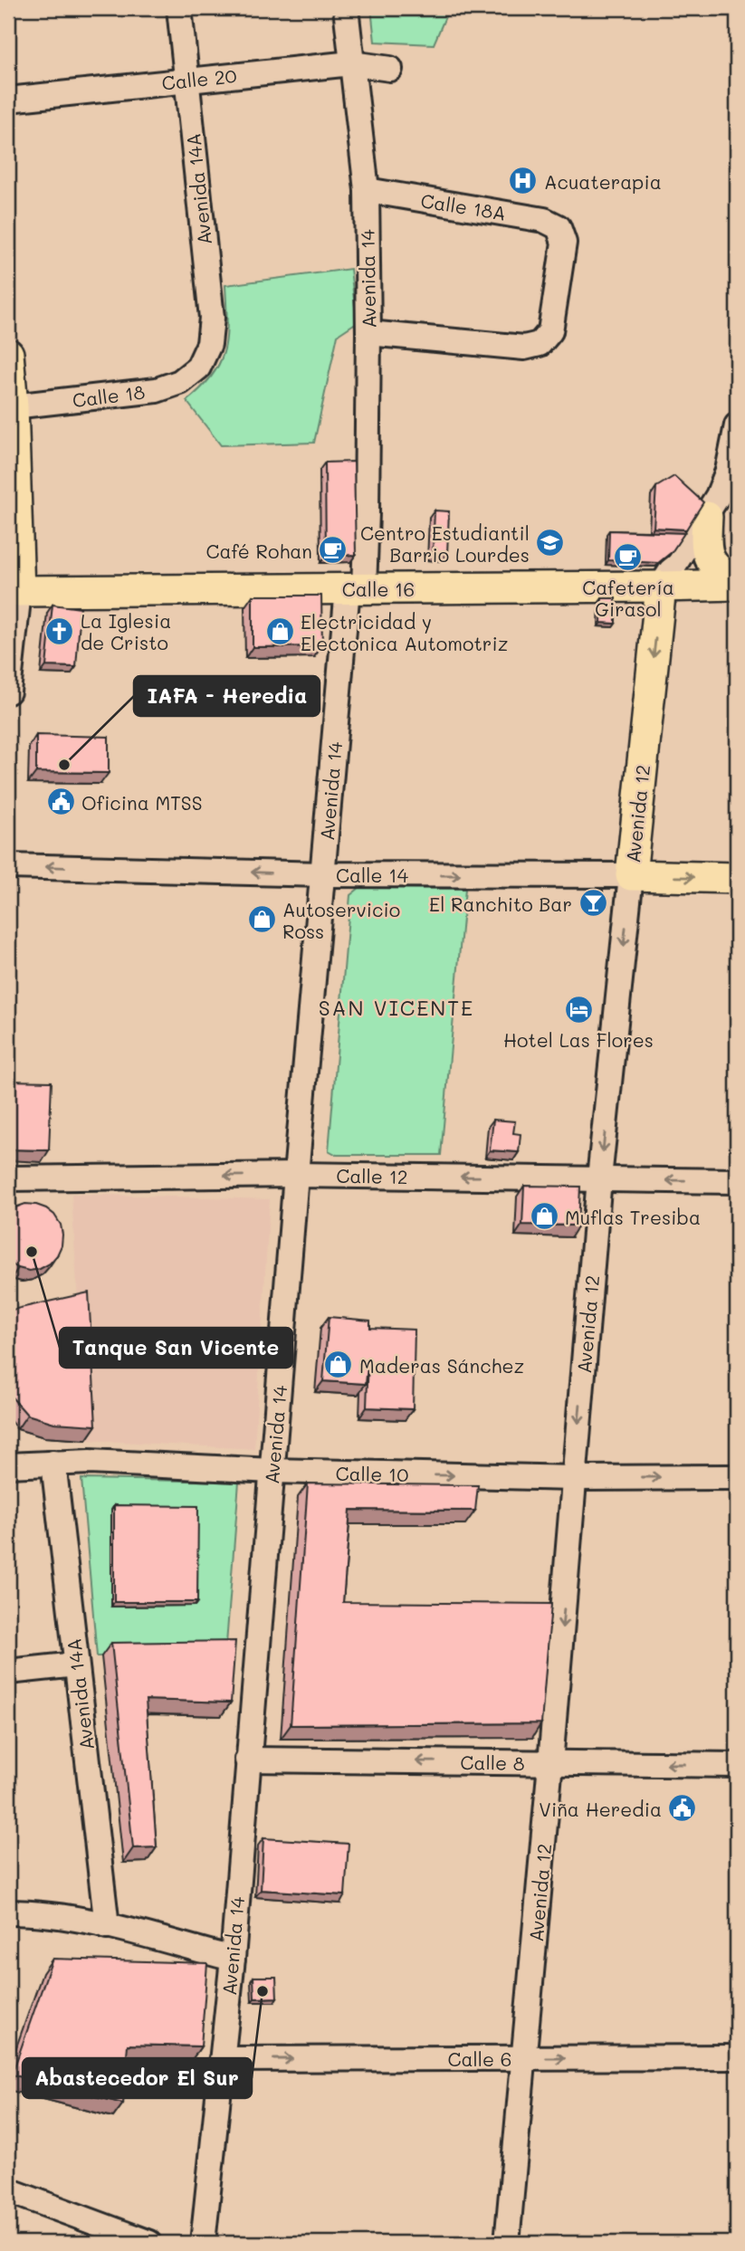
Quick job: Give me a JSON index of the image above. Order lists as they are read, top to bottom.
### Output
{
  "streets": {
    "main road": ["Calle 16", "Avenida 12", "Calle 14"],
    "street": [
      "Calle 20",
      "Avenida 14A",
      "Calle 18A",
      "Avenida 14",
      "Calle 18",
      "Calle 12",
      "Calle 10",
      "Calle 8",
      "Calle 6"
    ]
  },
  "crossings": [
    ["Calle 20", "Avenida 14A"],
    ["Calle 20", "Avenida 14"],
    ["Avenida 14A", "Calle 18"],
    ["Avenida 14A", "Calle 10"],
    ["Calle 18A", "Avenida 14"],
    ["Avenida 14", "Calle 16"],
    ["Avenida 14", "Calle 14"],
    ["Avenida 14", "Calle 12"],
    ["Avenida 14", "Calle 10"],
    ["Avenida 14", "Calle 8"],
    ["Avenida 14", "Calle 6"],
    ["Calle 16", "Avenida 12"],
    ["Avenida 12", "Calle 14"],
    ["Avenida 12", "Calle 12"],
    ["Avenida 12", "Calle 10"],
    ["Avenida 12", "Calle 8"],
    ["Avenida 12", "Calle 6"]
  ],
  "one_way": [
    "Avenida 12",
    "Calle 12",
    "Calle 10",
    "Calle 8",
    "Calle 6"
  ],
  "districts": ["SAN VICENTE"],
  "places": {
    "hospital": ["Acuaterapia"],
    "school or university": ["Centro Estudiantil Barrio Lourdes"],
    "cafe": ["Café Rohan", "Cafetería Girasol"],
    "church": ["La Iglesia de Cristo"],
    "shop": [
      "Electricidad y Electonica Automotriz",
      "Autoservicio Ross",
      "Muflas Tresiba",
      "Maderas Sánchez"
    ],
    "other": ["IAFA - Heredia", "Tanque San Vicente", "Abastecedor El Sur"],
    "public building": ["Oficina MTSS", "Viña Heredia"],
    "bar": ["El Ranchito Bar"],
    "hotel": ["Hotel Las Flores"]
  }
}
